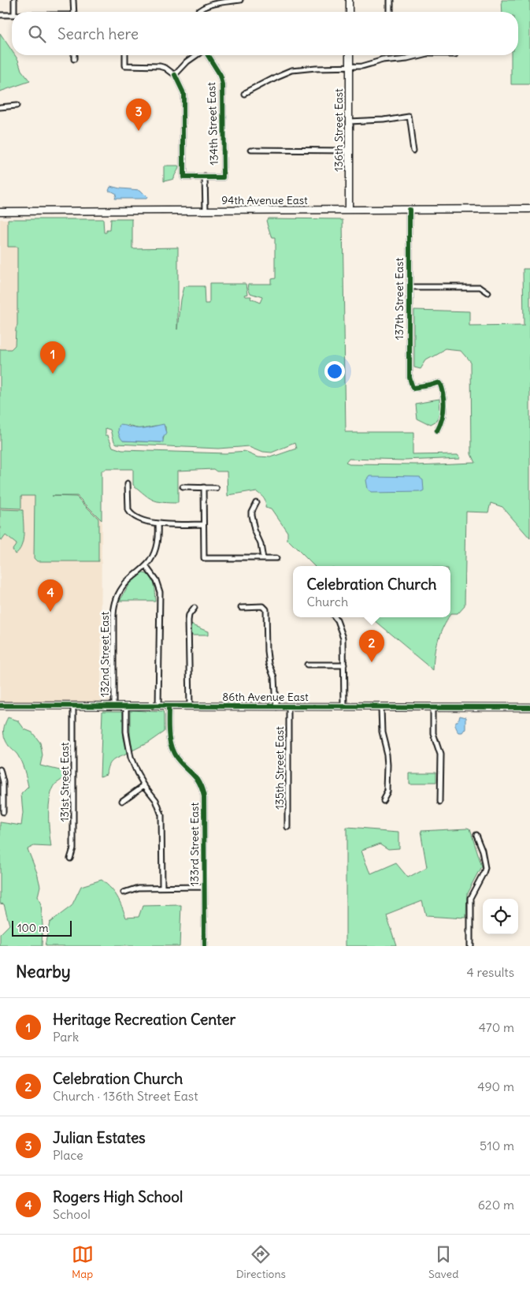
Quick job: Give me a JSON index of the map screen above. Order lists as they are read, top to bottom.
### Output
{
  "streets": {
    "street": [
      "134th Street East",
      "136th Street East",
      "94th Avenue East",
      "137th Street East",
      "132nd Street East",
      "86th Avenue East",
      "135th Street East",
      "131st Street East",
      "133rd Street East"
    ]
  },
  "crossings": [
    ["136th Street East", "94th Avenue East"],
    ["94th Avenue East", "137th Street East"],
    ["132nd Street East", "86th Avenue East"],
    ["86th Avenue East", "135th Street East"],
    ["86th Avenue East", "131st Street East"],
    ["86th Avenue East", "133rd Street East"]
  ],
  "scale_bar": "100 m",
  "page": {
    "search": "Search here",
    "pins": [
      "3",
      "1",
      "4",
      "2"
    ],
    "popup": ["Celebration Church", "Church"],
    "scale": "100 m",
    "heading": ["Nearby", "4 results"],
    "list": [
      {
        "mark": "1",
        "name": "Heritage Recreation Center",
        "note": "Park",
        "value": "470 m"
      },
      {
        "mark": "2",
        "name": "Celebration Church",
        "note": "Church · 136th Street East",
        "value": "490 m"
      },
      {
        "mark": "3",
        "name": "Julian Estates",
        "note": "Place",
        "value": "510 m"
      },
      {
        "mark": "4",
        "name": "Rogers High School",
        "note": "School",
        "value": "620 m"
      }
    ],
    "nav": ["Map", "Directions", "Saved"]
  }
}
